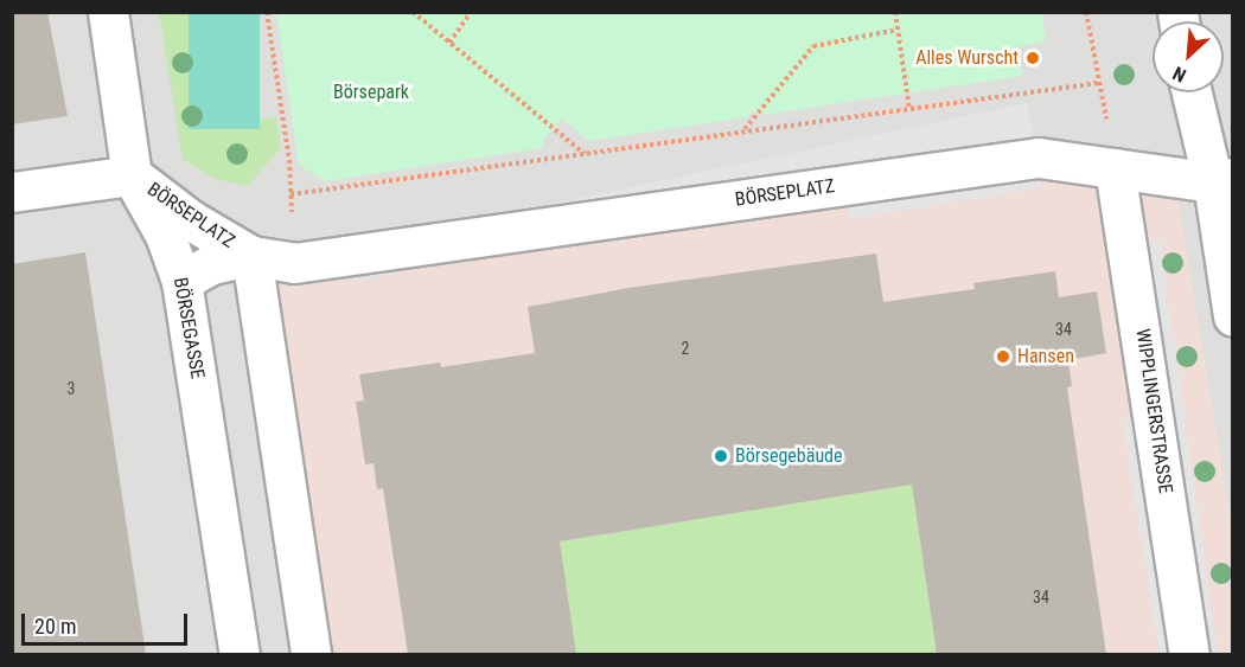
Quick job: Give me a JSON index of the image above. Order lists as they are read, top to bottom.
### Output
{
  "streets": {
    "street": ["BÖRSEPLATZ", "BÖRSEGASSE", "WIPPLINGERSTRASSE"]
  },
  "crossings": [
    ["BÖRSEPLATZ", "BÖRSEGASSE"],
    ["BÖRSEPLATZ", "WIPPLINGERSTRASSE"]
  ],
  "parks": ["Börsepark"],
  "places": ["Alles Wurscht", "Hansen", "Börsegebäude"],
  "house_numbers": [
    "34",
    "2",
    "3",
    "34"
  ],
  "scale_bar": "20 m",
  "north": "bottom left"
}
